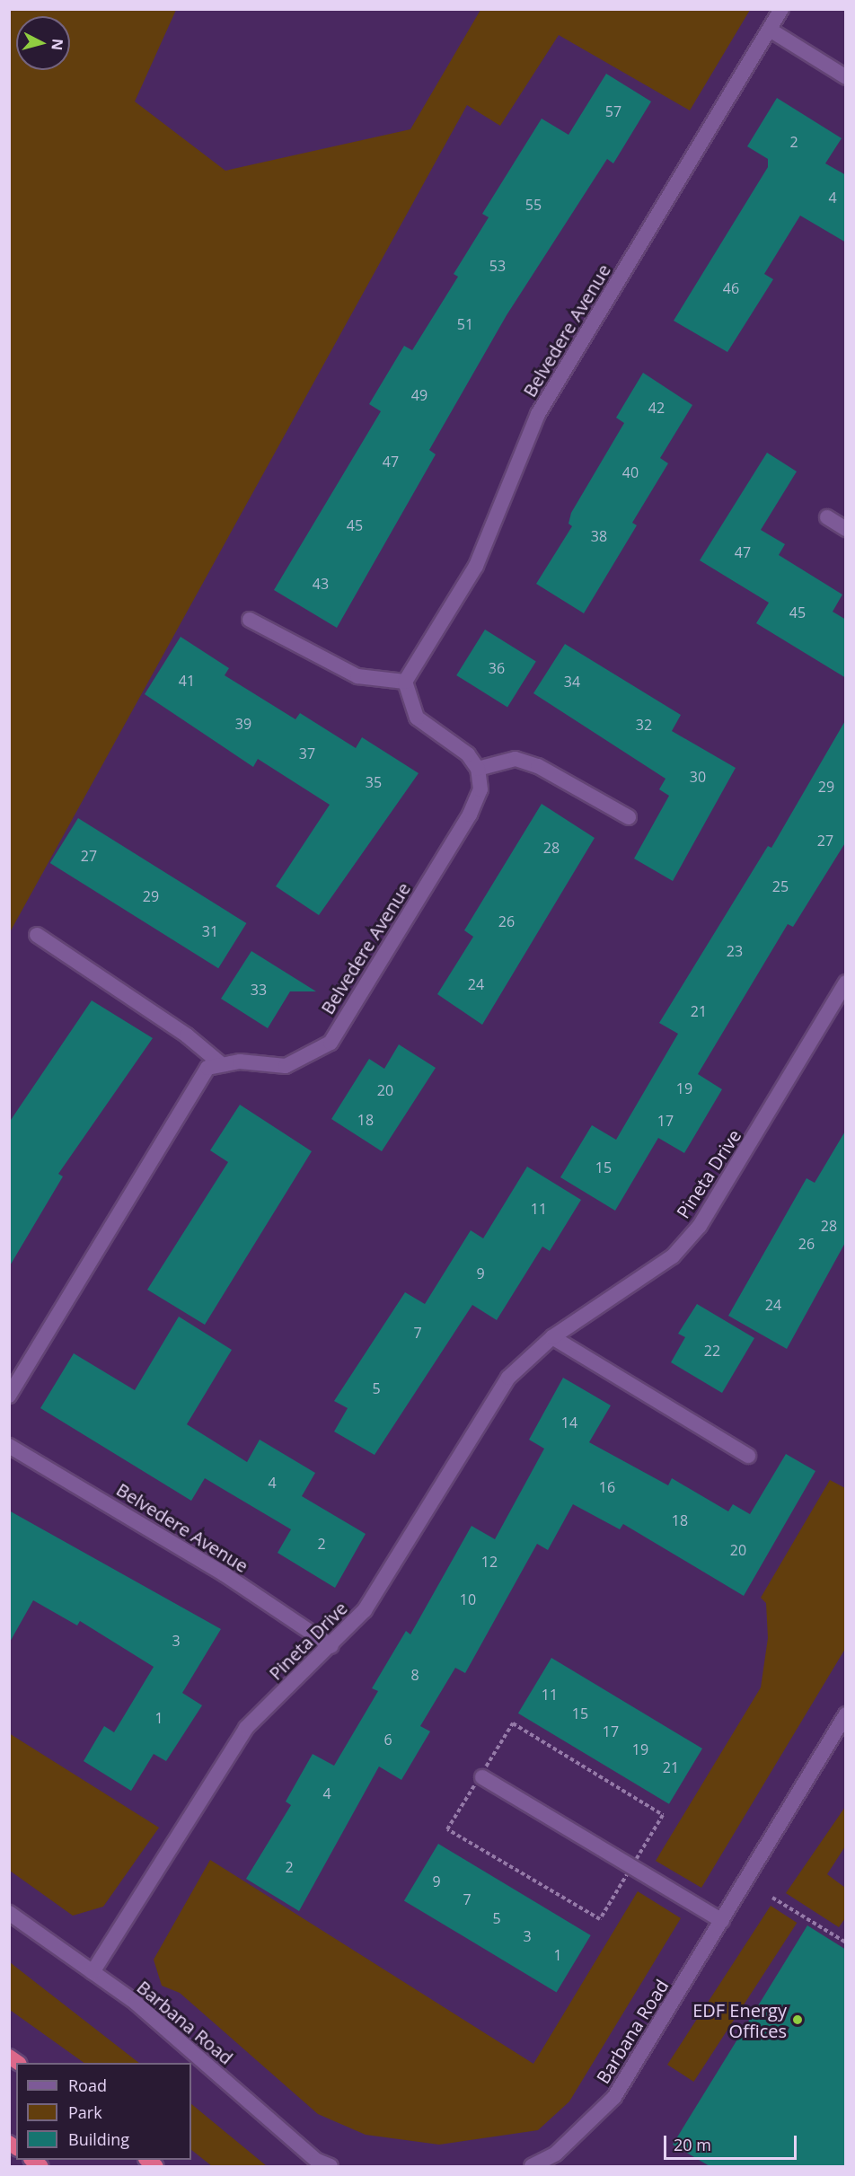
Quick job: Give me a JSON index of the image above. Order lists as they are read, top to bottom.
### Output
{
  "streets": {
    "street": ["Belvedere Avenue", "Pineta Drive", "Barbana Road"]
  },
  "crossings": [
    ["Belvedere Avenue", "Pineta Drive"],
    ["Pineta Drive", "Barbana Road"]
  ],
  "places": ["EDF Energy Offices"],
  "house_numbers": [
    "57",
    "2",
    "4",
    "55",
    "53",
    "46",
    "51",
    "49",
    "42",
    "47",
    "40",
    "45",
    "38",
    "47",
    "43",
    "45",
    "36",
    "41",
    "34",
    "39",
    "32",
    "37",
    "30",
    "35",
    "29",
    "27",
    "28",
    "27",
    "25",
    "29",
    "26",
    "31",
    "23",
    "24",
    "33",
    "21",
    "19",
    "20",
    "18",
    "17",
    "15",
    "11",
    "28",
    "26",
    "9",
    "24",
    "7",
    "22",
    "5",
    "14",
    "4",
    "16",
    "18",
    "2",
    "20",
    "12",
    "10",
    "3",
    "8",
    "11",
    "15",
    "1",
    "17",
    "6",
    "19",
    "21",
    "4",
    "2",
    "9",
    "7",
    "5",
    "3",
    "1"
  ],
  "legend": ["Road", "Park", "Building"],
  "scale_bar": "20 m",
  "north": "right"
}
